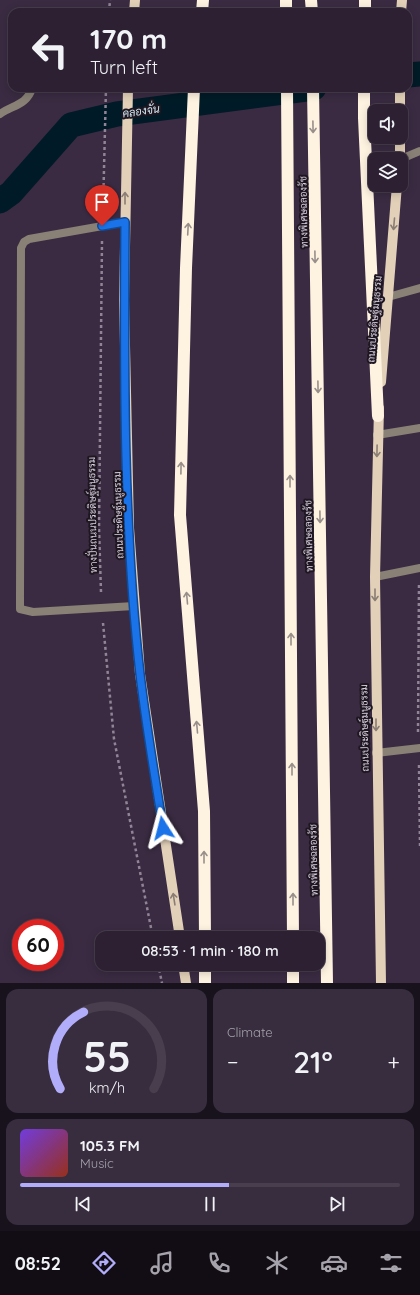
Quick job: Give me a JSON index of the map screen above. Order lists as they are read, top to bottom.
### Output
{
  "streets": {
    "highway": ["ทางพิเศษฉลองรัช"],
    "main road": ["ถนนประดิษฐ์มนูธรรม"],
    "path": ["ทางปั่นถนนประดิษฐ์มนูธรรม"]
  },
  "water": ["คลองจั่น"],
  "page": {
    "turn": ["170 m", "Turn left"],
    "limit": "60",
    "trip": "08:53 · 1 min · 180 m",
    "tile": "Climate",
    "heat": ["−", "21°", "+"],
    "song": ["105.3 FM", "Music"],
    "tabs": "08:52",
    "gauge": ["55", "km/h"]
  }
}
